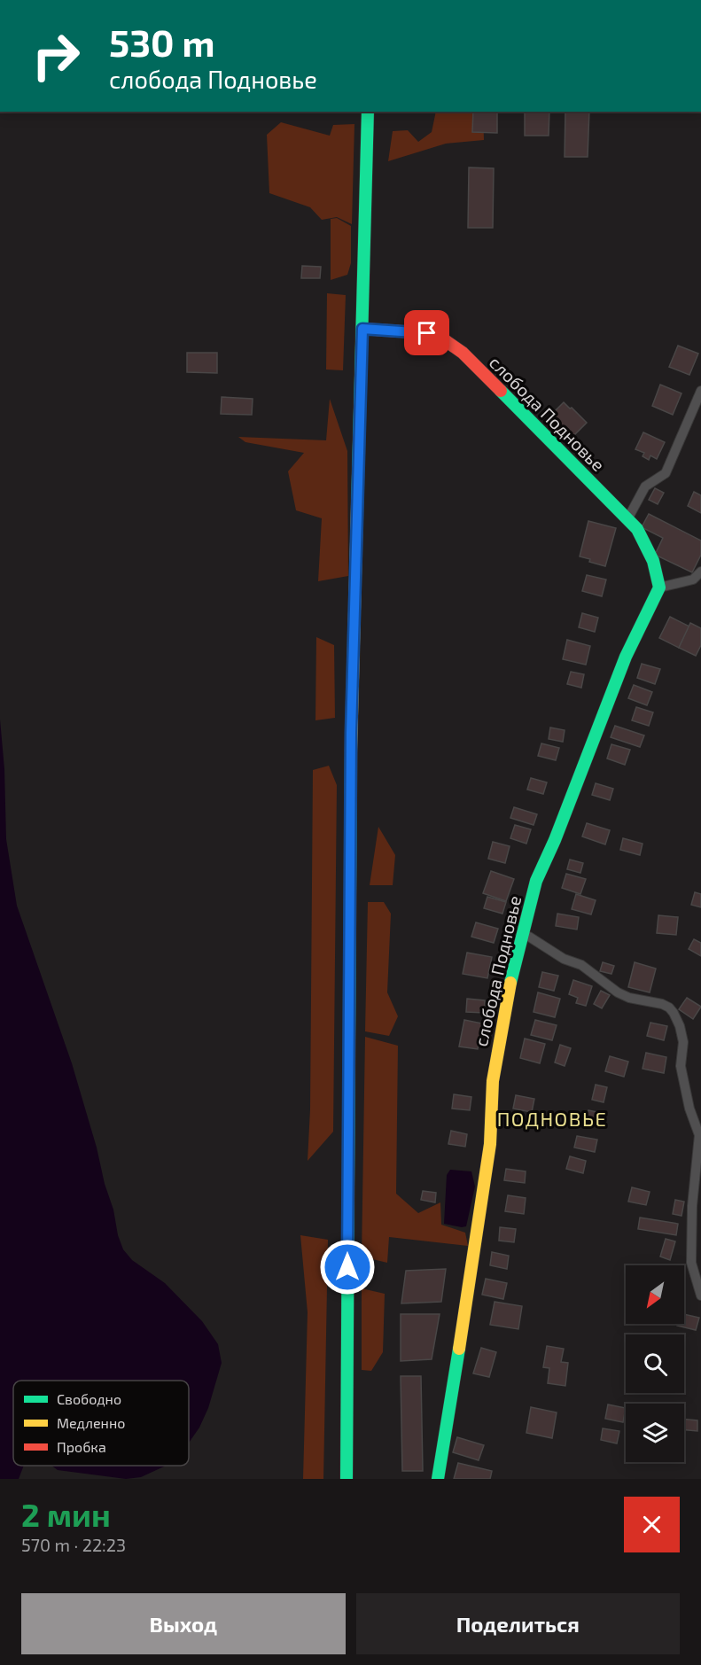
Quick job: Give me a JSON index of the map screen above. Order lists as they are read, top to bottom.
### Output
{
  "streets": {
    "street": ["слобода Подновье"]
  },
  "districts": ["ПОДНОВЬЕ"],
  "legend": ["Свободно", "Медленно", "Пробка"],
  "north": "bottom left",
  "page": {
    "turn": ["530 m", "слобода Подновье"],
    "heading": ["2 мин", "570 m · 22:23"],
    "buttons": ["Выход", "Поделиться"]
  }
}
